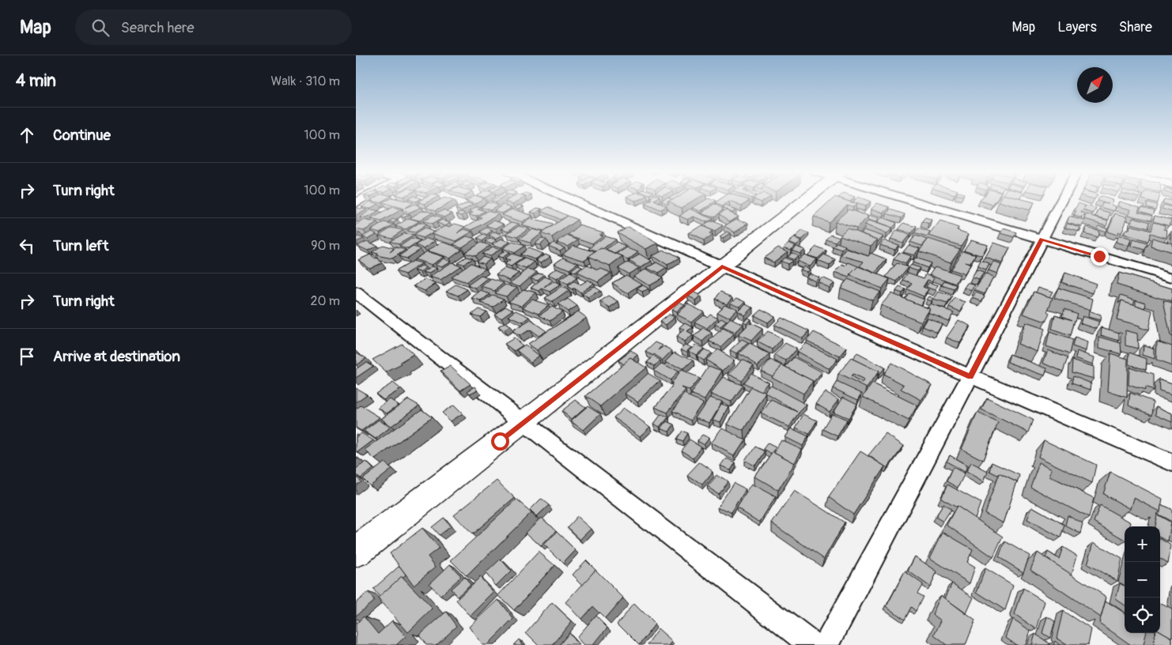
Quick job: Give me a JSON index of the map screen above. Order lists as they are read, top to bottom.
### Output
{
  "north": "top right",
  "page": {
    "header": "Map",
    "search": "Search here",
    "nav": ["Map", "Layers", "Share"],
    "heading": ["4 min", "Walk · 310 m"],
    "list": [
      ["Continue", "100 m"],
      ["Turn right", "100 m"],
      ["Turn left", "90 m"],
      ["Turn right", "20 m"],
      "Arrive at destination"
    ],
    "map_buttons": ["+", "−"]
  }
}
